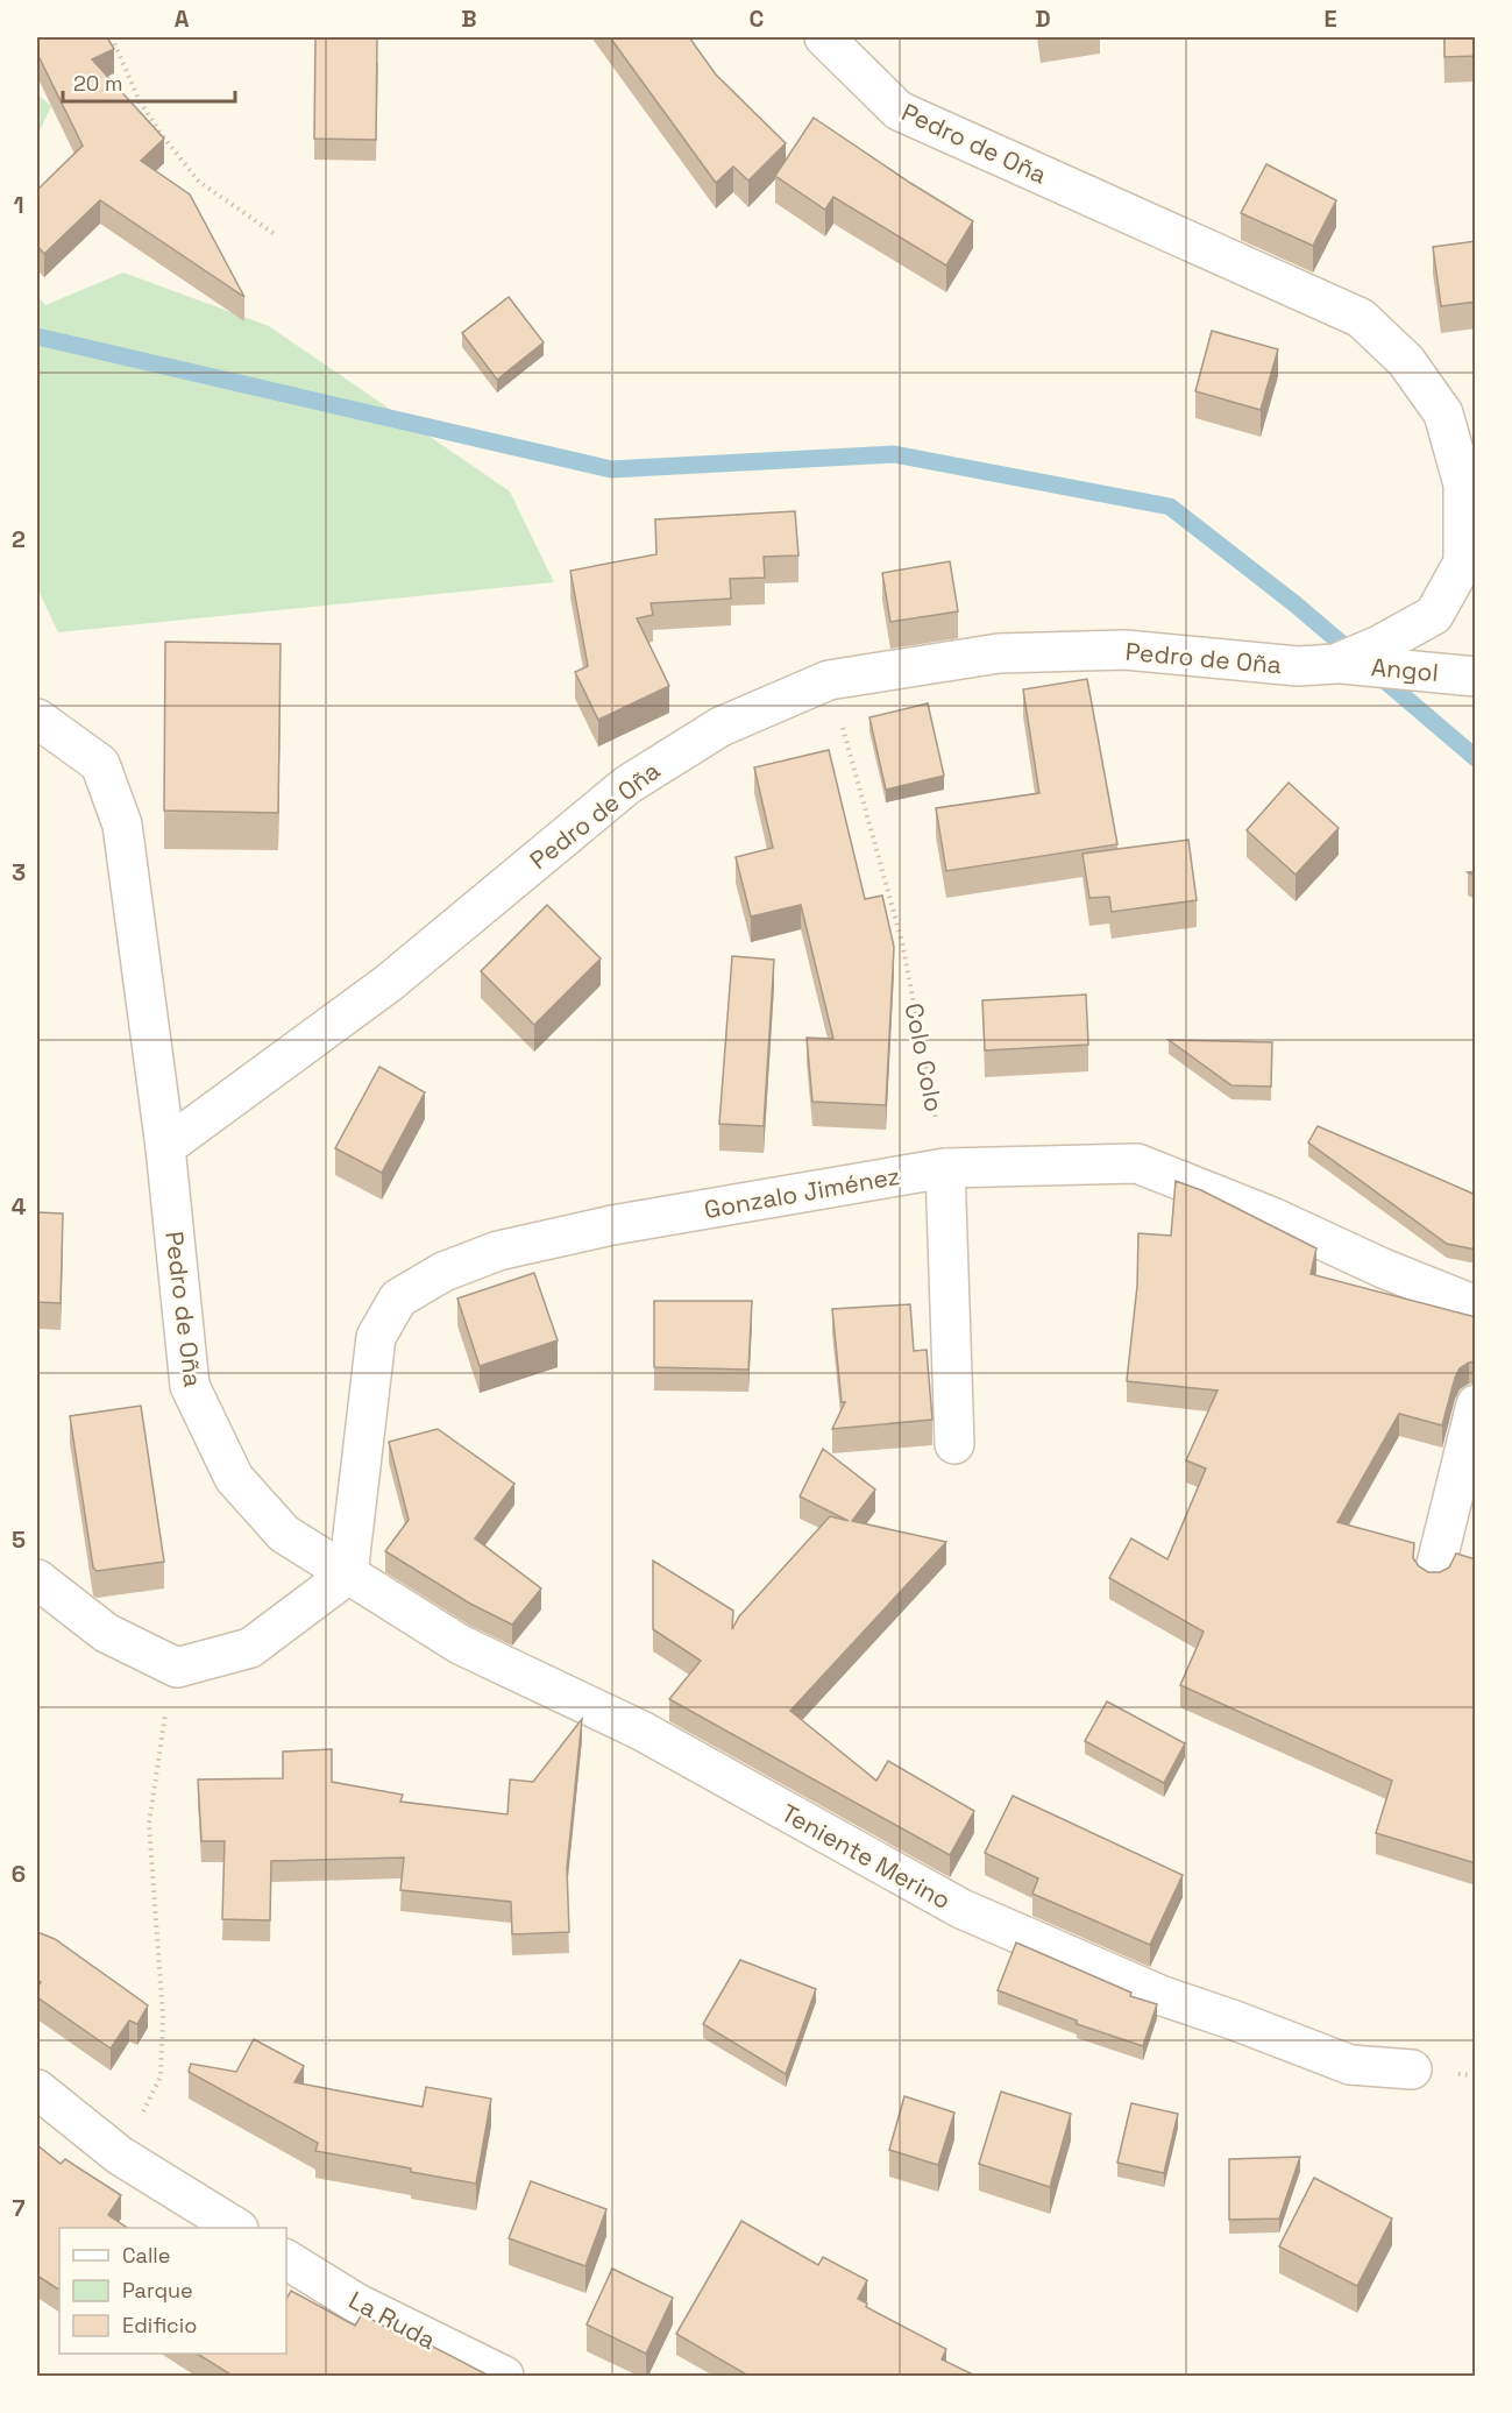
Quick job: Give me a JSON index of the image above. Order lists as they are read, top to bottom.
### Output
{
  "streets": {
    "street": [
      "Pedro de Oña",
      "Angol",
      "Gonzalo Jiménez",
      "Teniente Merino",
      "La Ruda"
    ],
    "path": ["Colo Colo"]
  },
  "crossings": [
    ["Pedro de Oña", "Angol"],
    ["Pedro de Oña", "Colo Colo"],
    ["Pedro de Oña", "Gonzalo Jiménez"],
    ["Pedro de Oña", "Teniente Merino"],
    ["Colo Colo", "Gonzalo Jiménez"],
    ["Gonzalo Jiménez", "Teniente Merino"]
  ],
  "legend": ["Calle", "Parque", "Edificio"],
  "scale_bar": "20 m",
  "grid": {
    "columns": [
      "A",
      "B",
      "C",
      "D",
      "E"
    ],
    "rows": [
      "1",
      "2",
      "3",
      "4",
      "5",
      "6",
      "7"
    ]
  }
}
